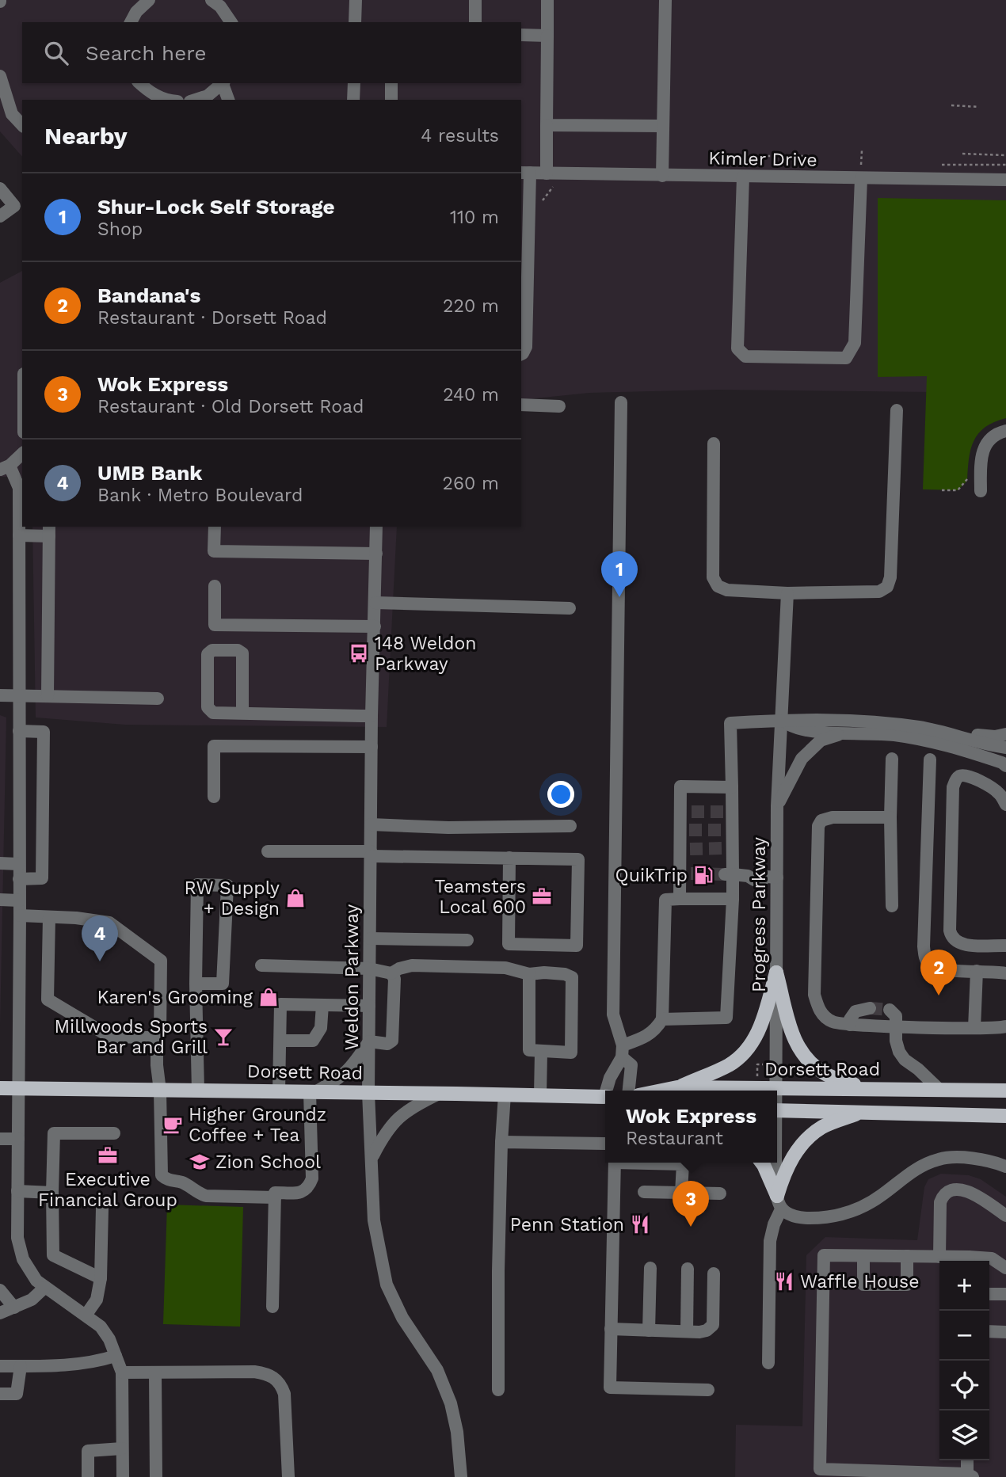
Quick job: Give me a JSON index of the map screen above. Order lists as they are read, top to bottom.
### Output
{
  "streets": {
    "main road": ["Dorsett Road"],
    "street": ["Kimler Drive", "Progress Parkway", "Weldon Parkway"]
  },
  "crossings": [
    ["Progress Parkway", "Dorsett Road"],
    ["Weldon Parkway", "Dorsett Road"]
  ],
  "places": {
    "bus stop": ["148 Weldon Parkway"],
    "fuel station": ["QuikTrip"],
    "office": ["Teamsters Local 600", "Executive Financial Group"],
    "shop": ["RW Supply + Design", "Karen's Grooming"],
    "bar": ["Millwoods Sports Bar and Grill"],
    "cafe": ["Higher Groundz Coffee + Tea"],
    "school or university": ["Zion School"],
    "restaurant": ["Penn Station", "Waffle House"]
  },
  "page": {
    "search": "Search here",
    "heading": ["Nearby", "4 results"],
    "list": [
      {
        "mark": "1",
        "name": "Shur-Lock Self Storage",
        "note": "Shop",
        "value": "110 m"
      },
      {
        "mark": "2",
        "name": "Bandana's",
        "note": "Restaurant · Dorsett Road",
        "value": "220 m"
      },
      {
        "mark": "3",
        "name": "Wok Express",
        "note": "Restaurant · Old Dorsett Road",
        "value": "240 m"
      },
      {
        "mark": "4",
        "name": "UMB Bank",
        "note": "Bank · Metro Boulevard",
        "value": "260 m"
      }
    ],
    "pins": [
      "1",
      "4",
      "2",
      "3"
    ],
    "popup": ["Wok Express", "Restaurant"],
    "map_buttons": ["+", "−"]
  }
}
